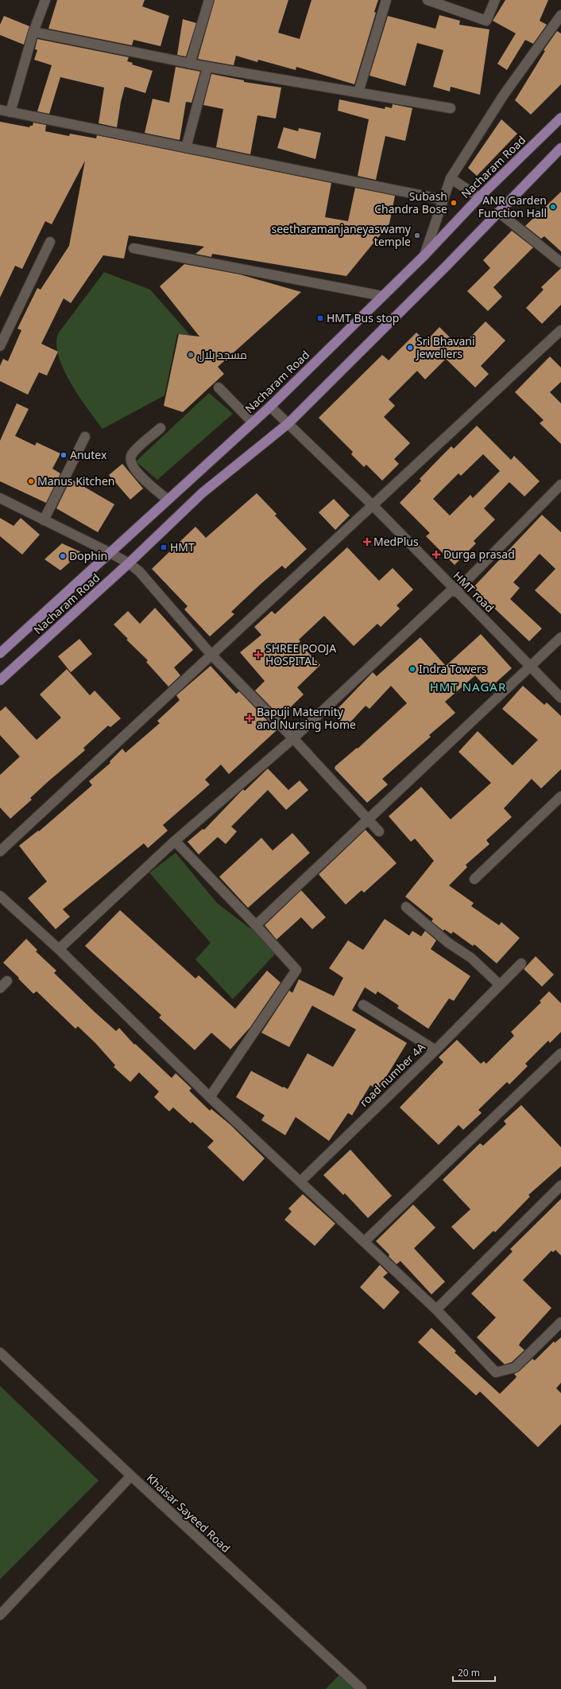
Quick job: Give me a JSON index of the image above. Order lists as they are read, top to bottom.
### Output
{
  "streets": {
    "main road": ["Nacharam Road"],
    "street": ["HMT road", "road number 4A", "Khaisar Sayeed Road"]
  },
  "crossings": [
    ["Nacharam Road", "HMT road"]
  ],
  "districts": ["HMT NAGAR"],
  "places": {
    "other": [
      "Subash Chandra Bose",
      "ANR Garden Function Hall",
      "seetharamanjaneyaswamy temple",
      "Sri Bhavani Jewellers",
      "مسجد بلال",
      "Anutex",
      "Manus Kitchen",
      "Dophin",
      "Indra Towers"
    ],
    "transit": ["HMT Bus stop", "HMT"],
    "health": [
      "MedPlus",
      "Durga prasad",
      "SHREE POOJA HOSPITAL",
      "Bapuji Maternity and Nursing Home"
    ]
  },
  "scale_bar": "20 m"
}
